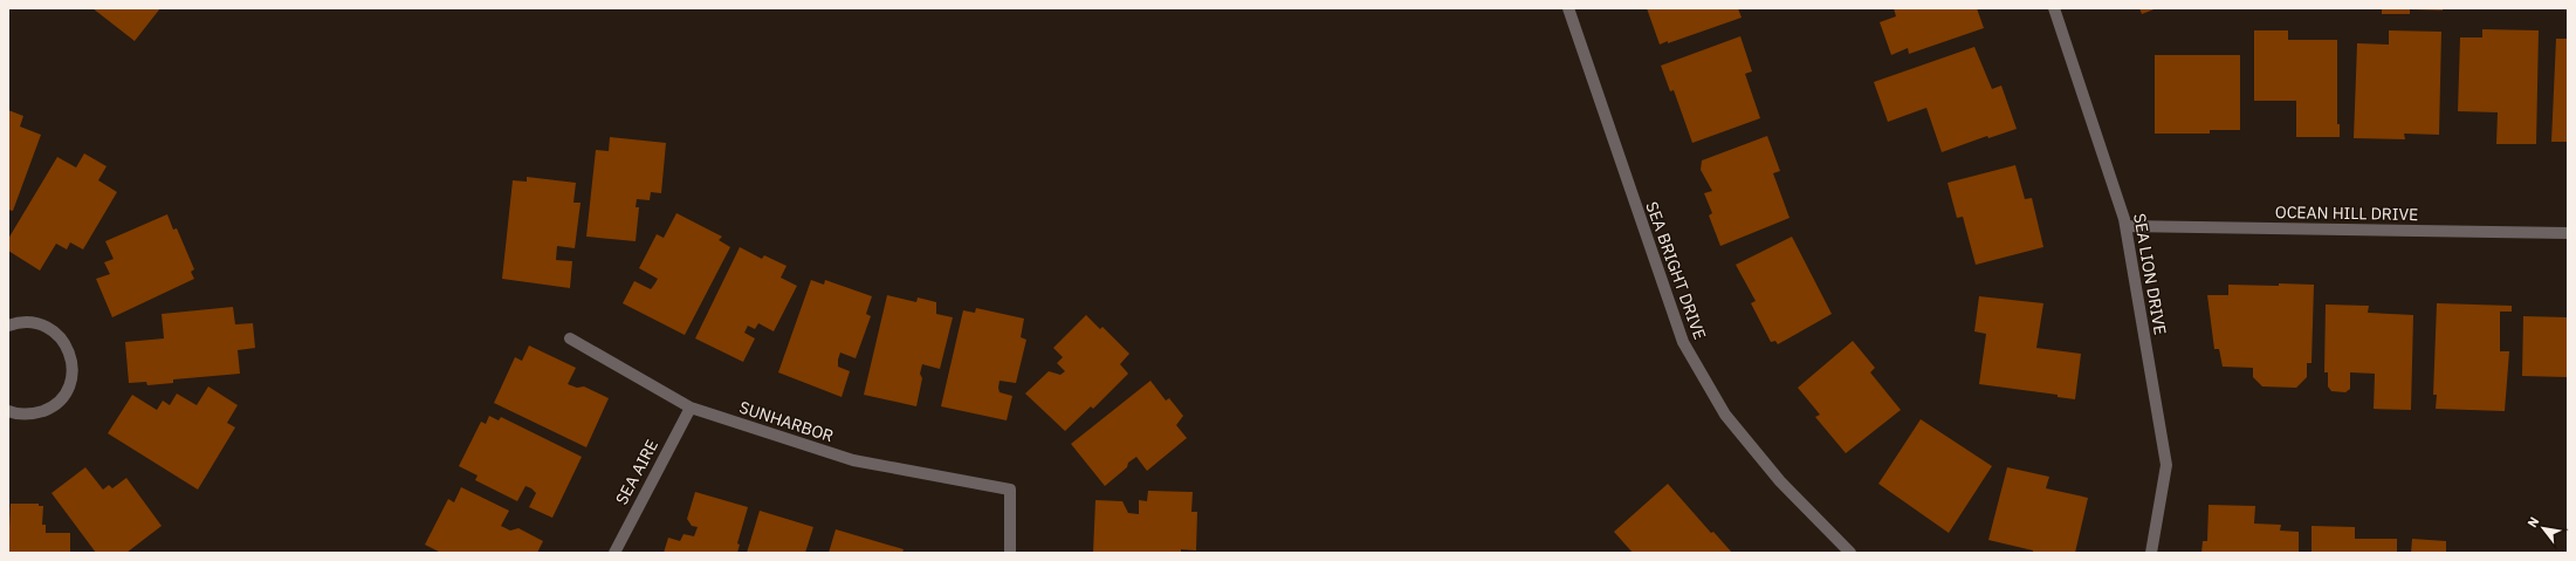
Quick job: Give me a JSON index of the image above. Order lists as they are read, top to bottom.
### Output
{
  "streets": {
    "street": [
      "OCEAN HILL DRIVE",
      "SEA BRIGHT DRIVE",
      "SEA LION DRIVE",
      "SUNHARBOR",
      "SEA AIRE"
    ]
  },
  "crossings": [
    ["OCEAN HILL DRIVE", "SEA LION DRIVE"],
    ["SUNHARBOR", "SEA AIRE"]
  ],
  "north": "top left"
}
